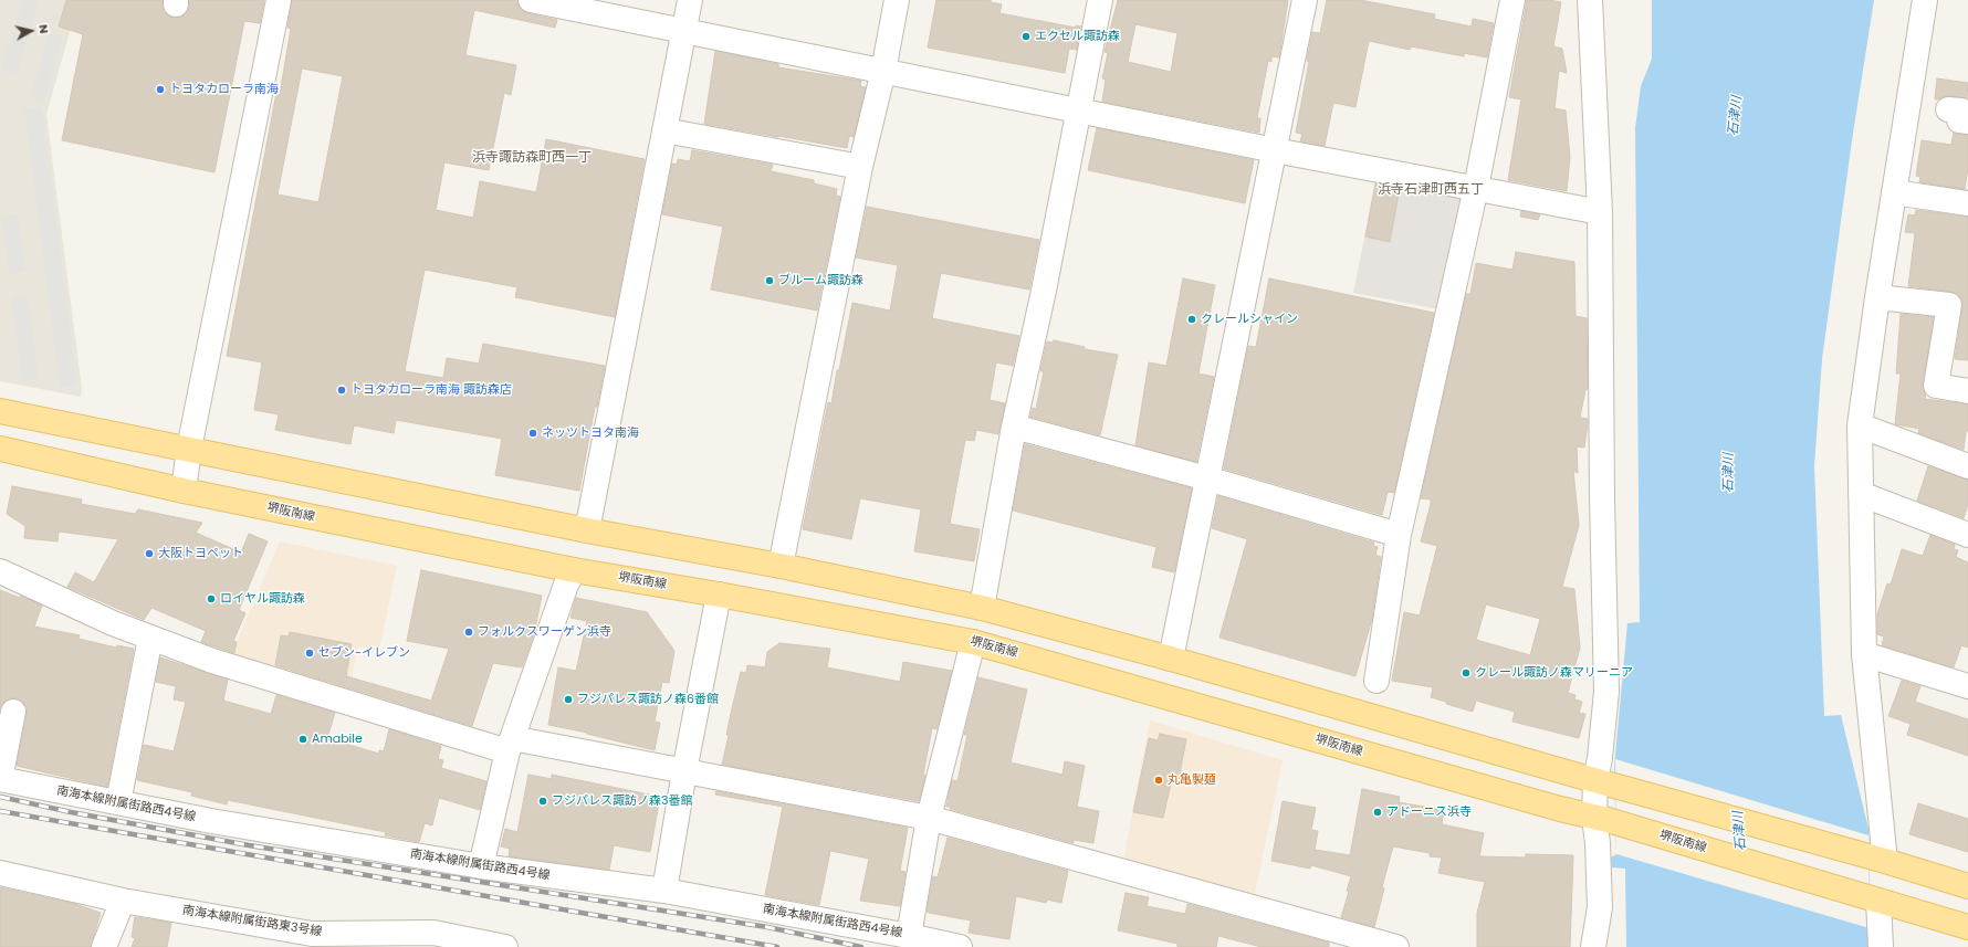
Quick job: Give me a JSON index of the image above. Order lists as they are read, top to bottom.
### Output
{
  "streets": {
    "main road": ["堺阪南線"],
    "street": ["南海本線附属街路西4号線", "南海本線附属街路東3号線"]
  },
  "districts": ["浜寺諏訪森町西一丁", "浜寺石津町西五丁"],
  "water": ["石津川"],
  "places": [
    "エクセル諏訪森",
    "トヨタカローラ南海",
    "ブルーム諏訪森",
    "クレールシャイン",
    "トヨタカローラ南海 諏訪森店",
    "ネッツトヨタ南海",
    "大阪トヨペット",
    "ロイヤル諏訪森",
    "フォルクスワーゲン浜寺",
    "セブン-イレブン",
    "クレール諏訪ノ森マリーニア",
    "フジパレス諏訪ノ森6番館",
    "Amabile",
    "丸亀製麺",
    "フジパレス諏訪ノ森3番館",
    "アドーニス浜寺"
  ],
  "north": "right"
}
